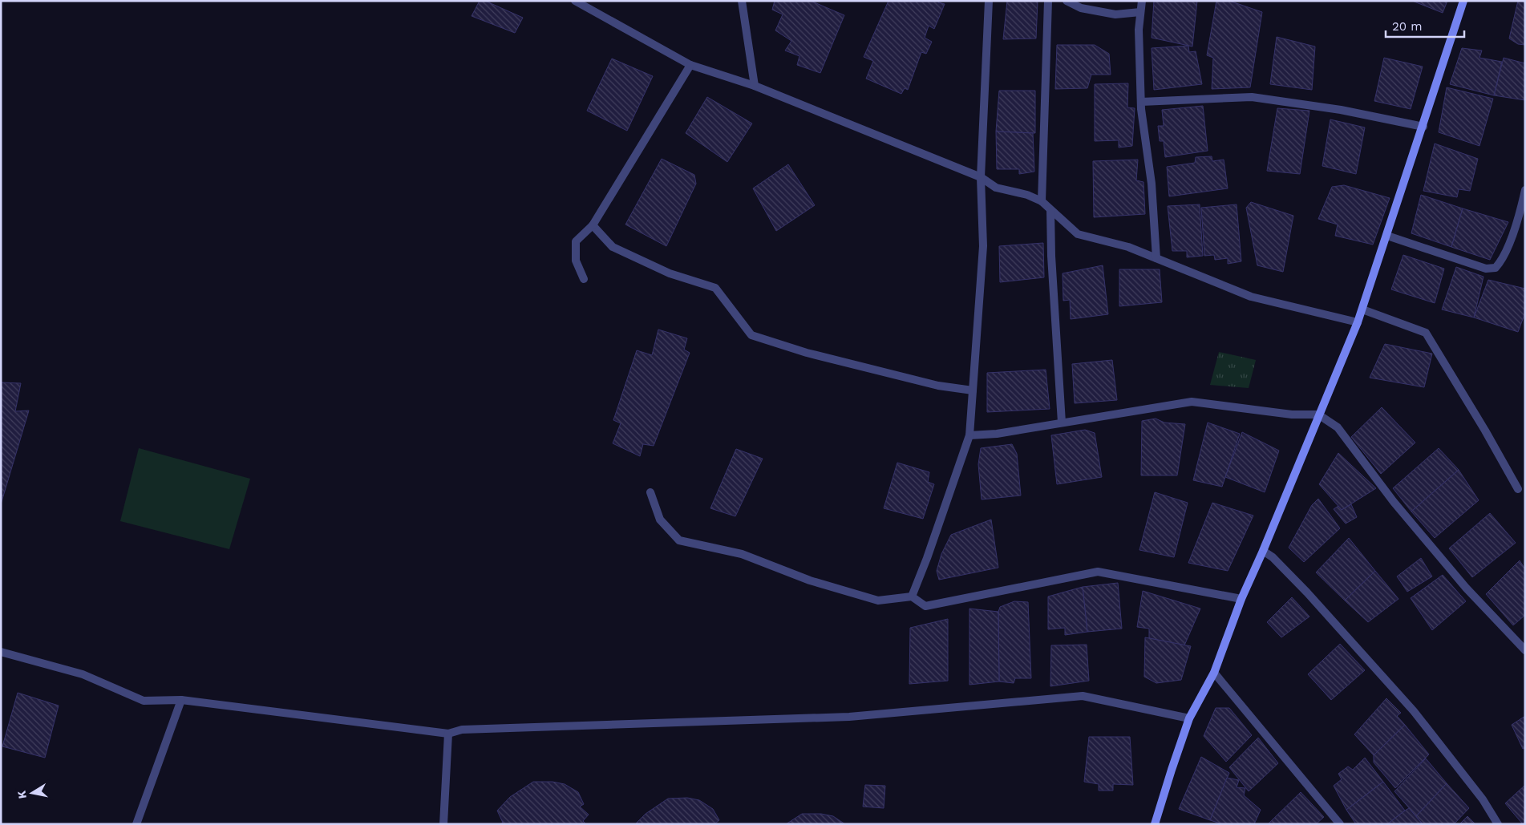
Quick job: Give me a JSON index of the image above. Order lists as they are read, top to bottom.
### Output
{
  "scale_bar": "20 m",
  "north": "left"
}
